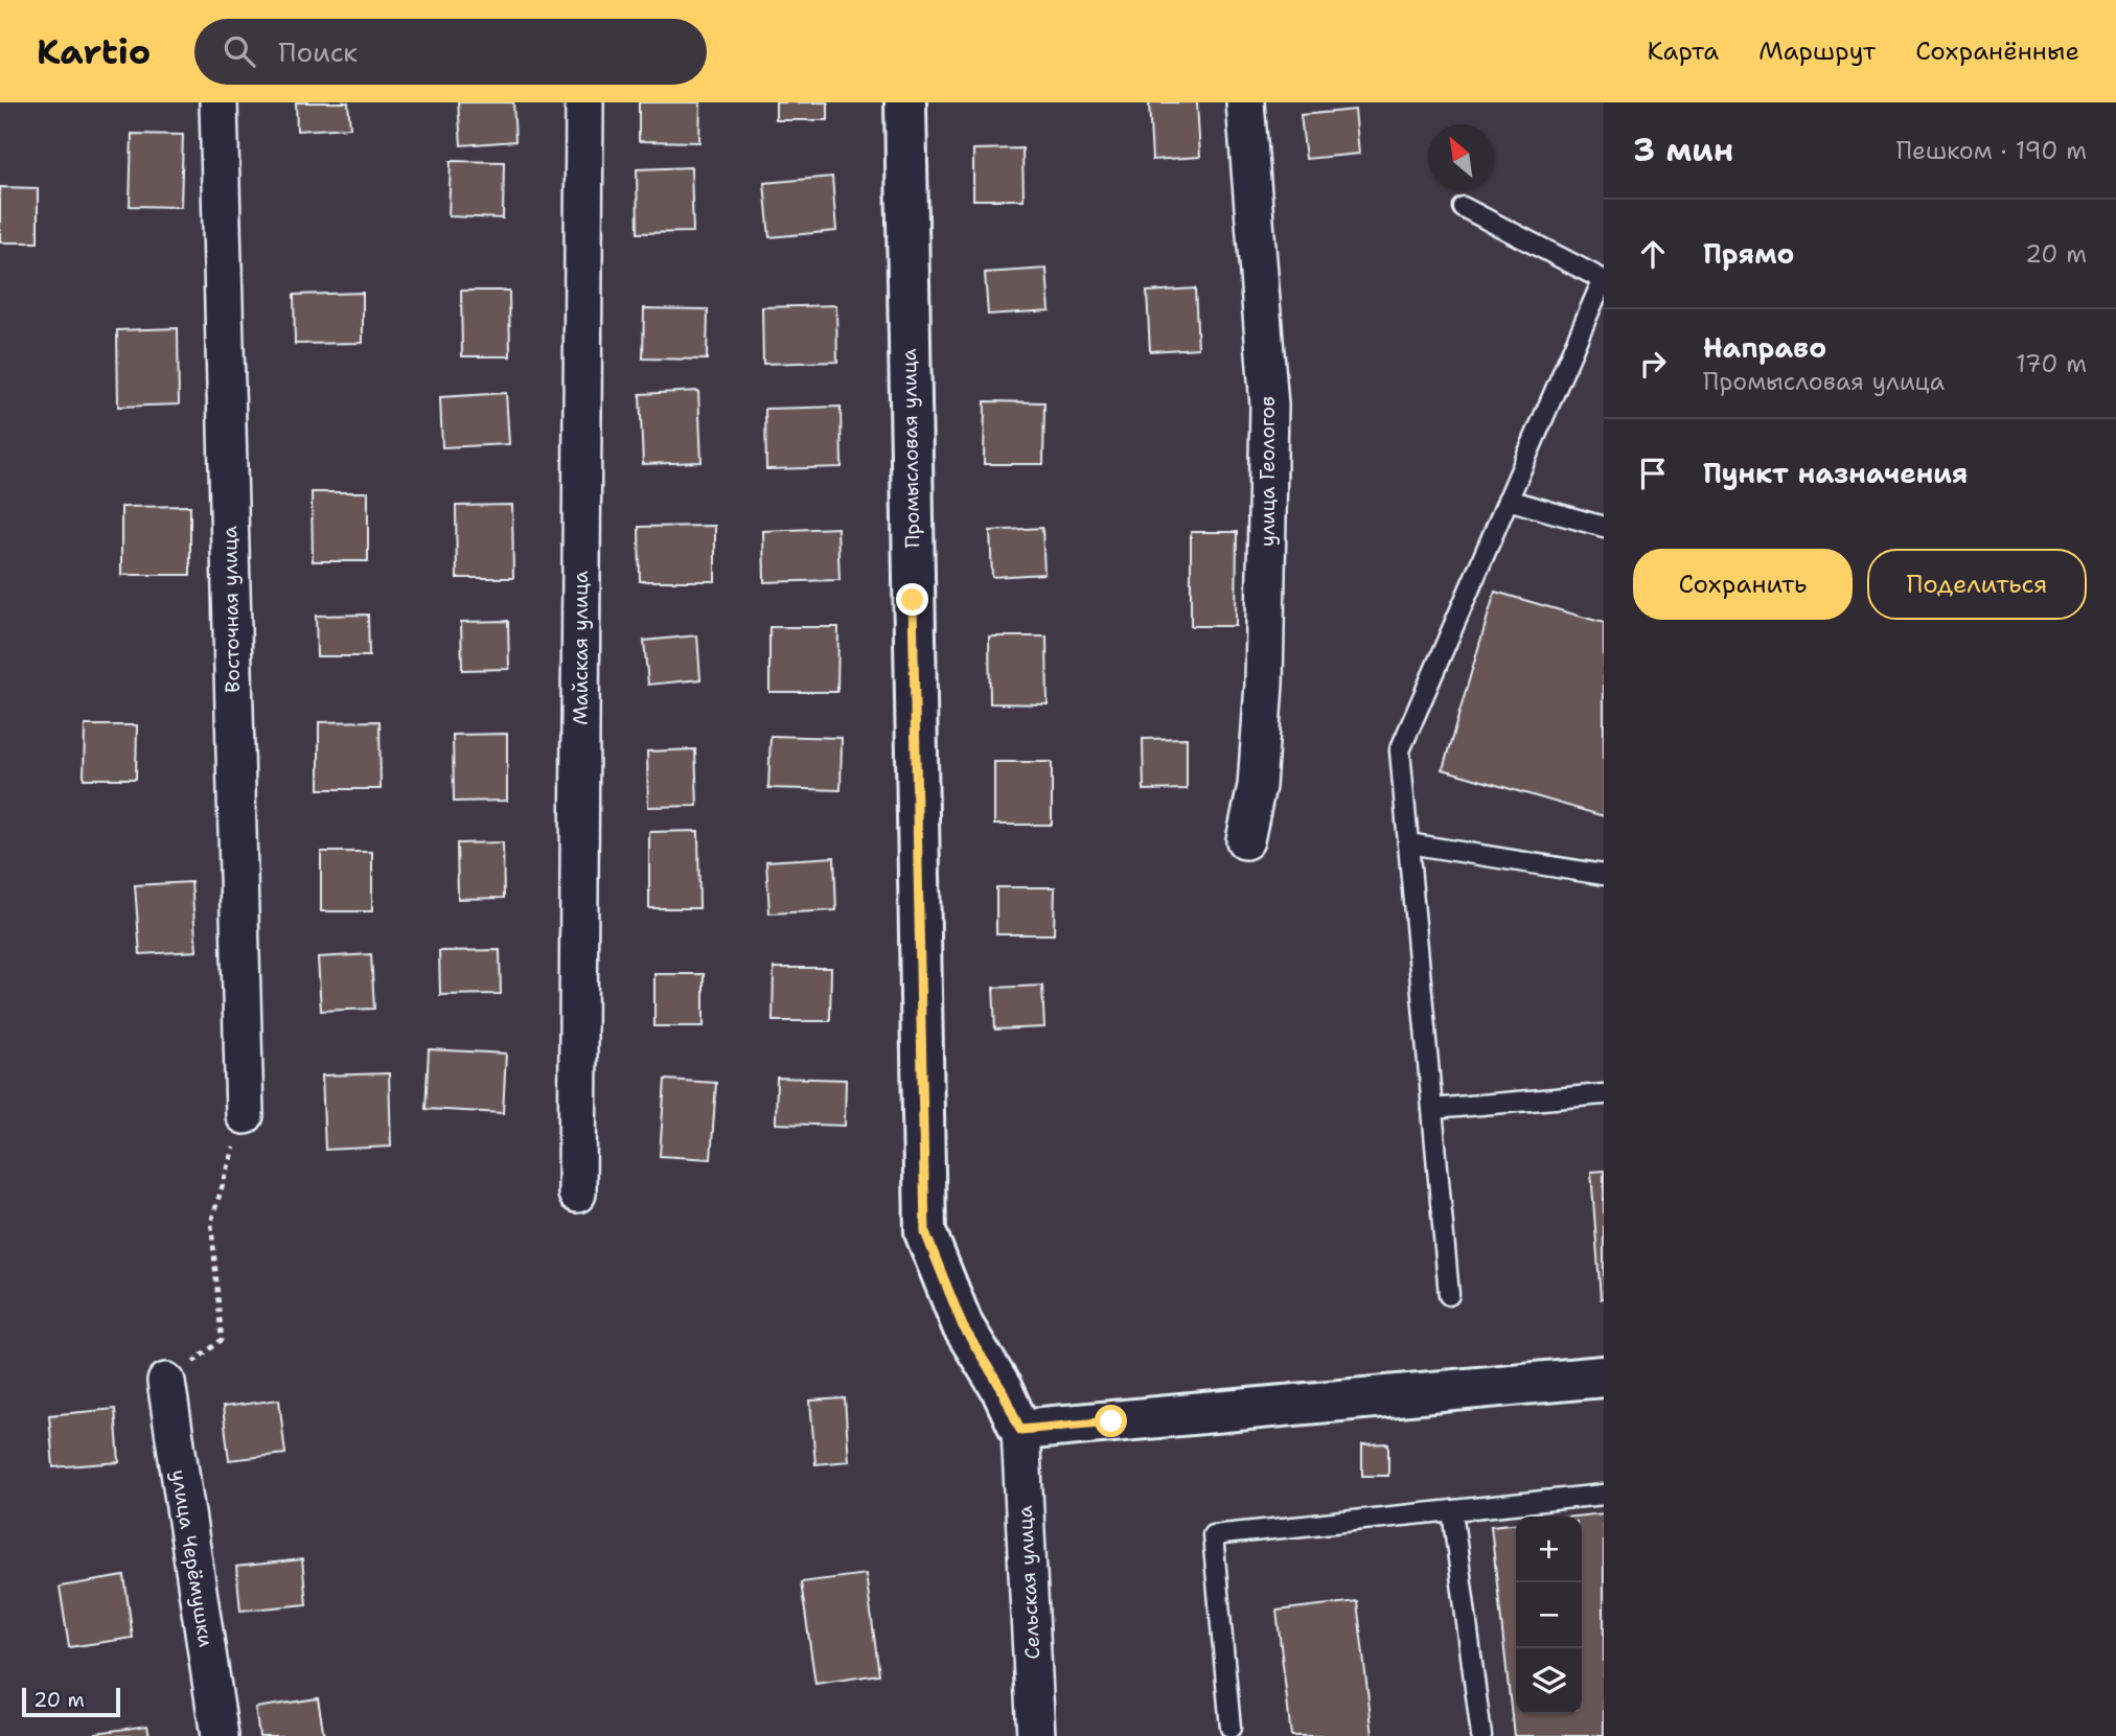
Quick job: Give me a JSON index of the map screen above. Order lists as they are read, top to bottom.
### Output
{
  "streets": {
    "street": [
      "Промысловая улица",
      "улица Геологов",
      "Восточная улица",
      "Майская улица",
      "улица Черёмушки",
      "Сельская улица"
    ]
  },
  "crossings": [
    ["Промысловая улица", "Сельская улица"]
  ],
  "scale_bar": "20 m",
  "north": "top left",
  "page": {
    "header": "Kartio",
    "search": "Поиск",
    "nav": ["Карта", "Маршрут", "Сохранённые"],
    "heading": ["3 мин", "Пешком · 190 m"],
    "list": [
      ["Прямо", "20 m"],
      ["Направо", "Промысловая улица", "170 m"],
      "Пункт назначения"
    ],
    "buttons": ["Сохранить", "Поделиться"],
    "map_buttons": ["+", "−"],
    "scale": "20 m"
  }
}
